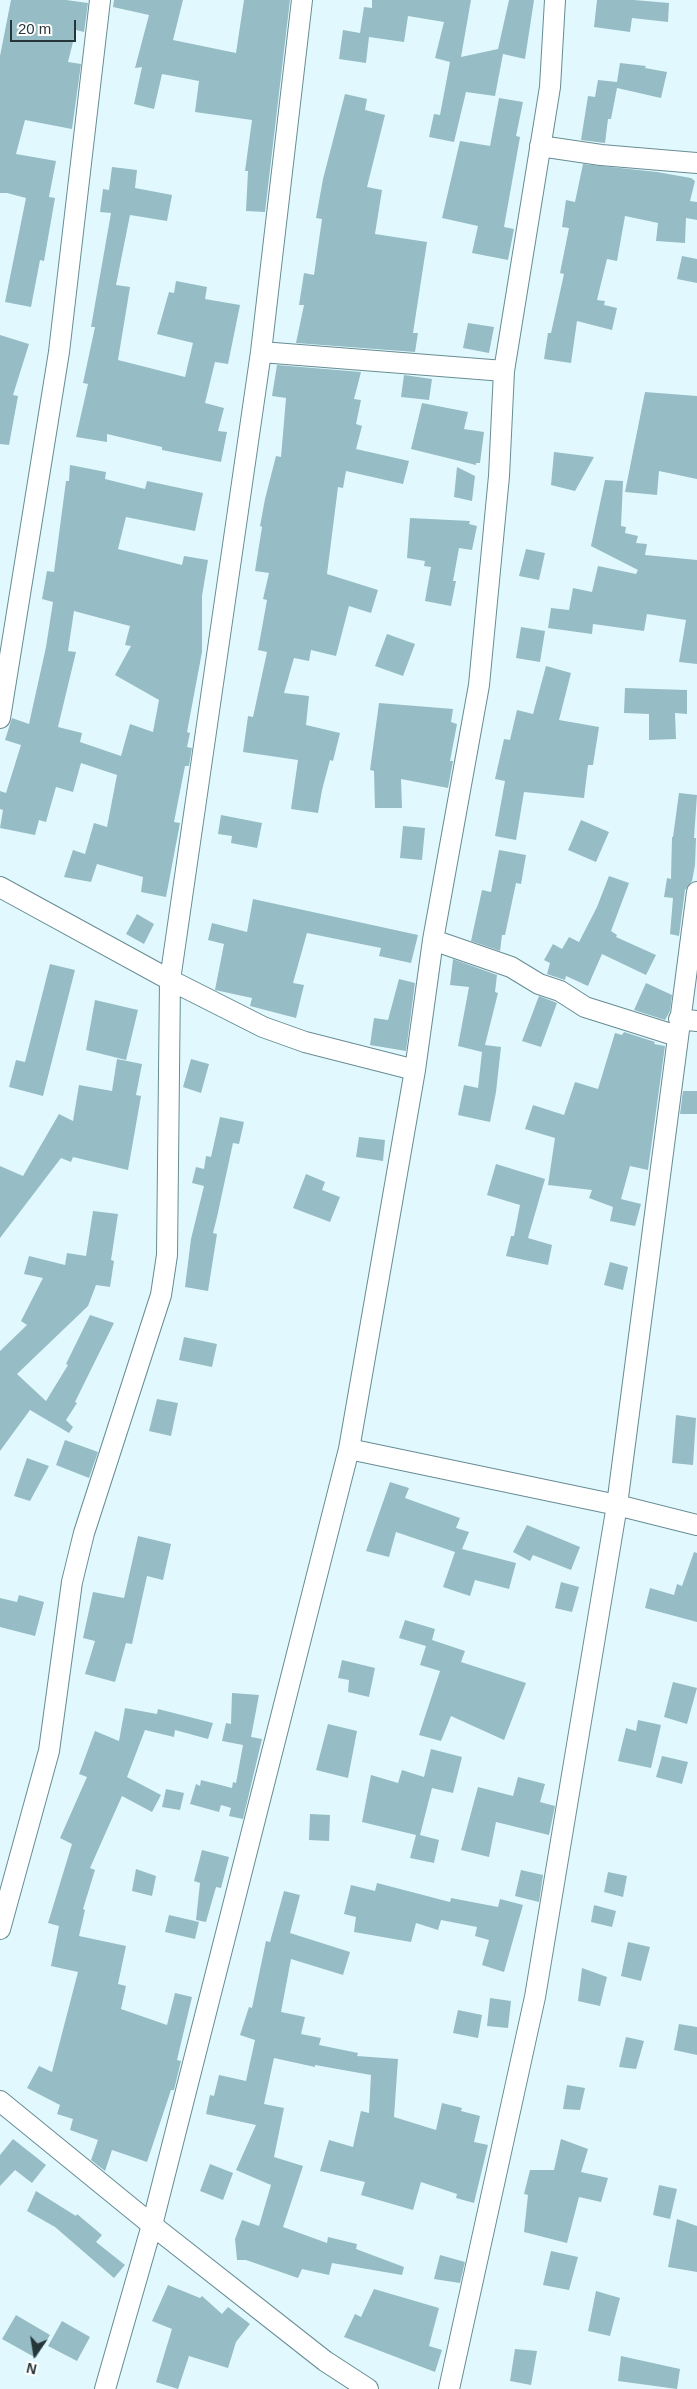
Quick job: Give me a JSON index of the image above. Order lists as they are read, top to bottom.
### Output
{
  "scale_bar": "20 m",
  "north": "bottom"
}
